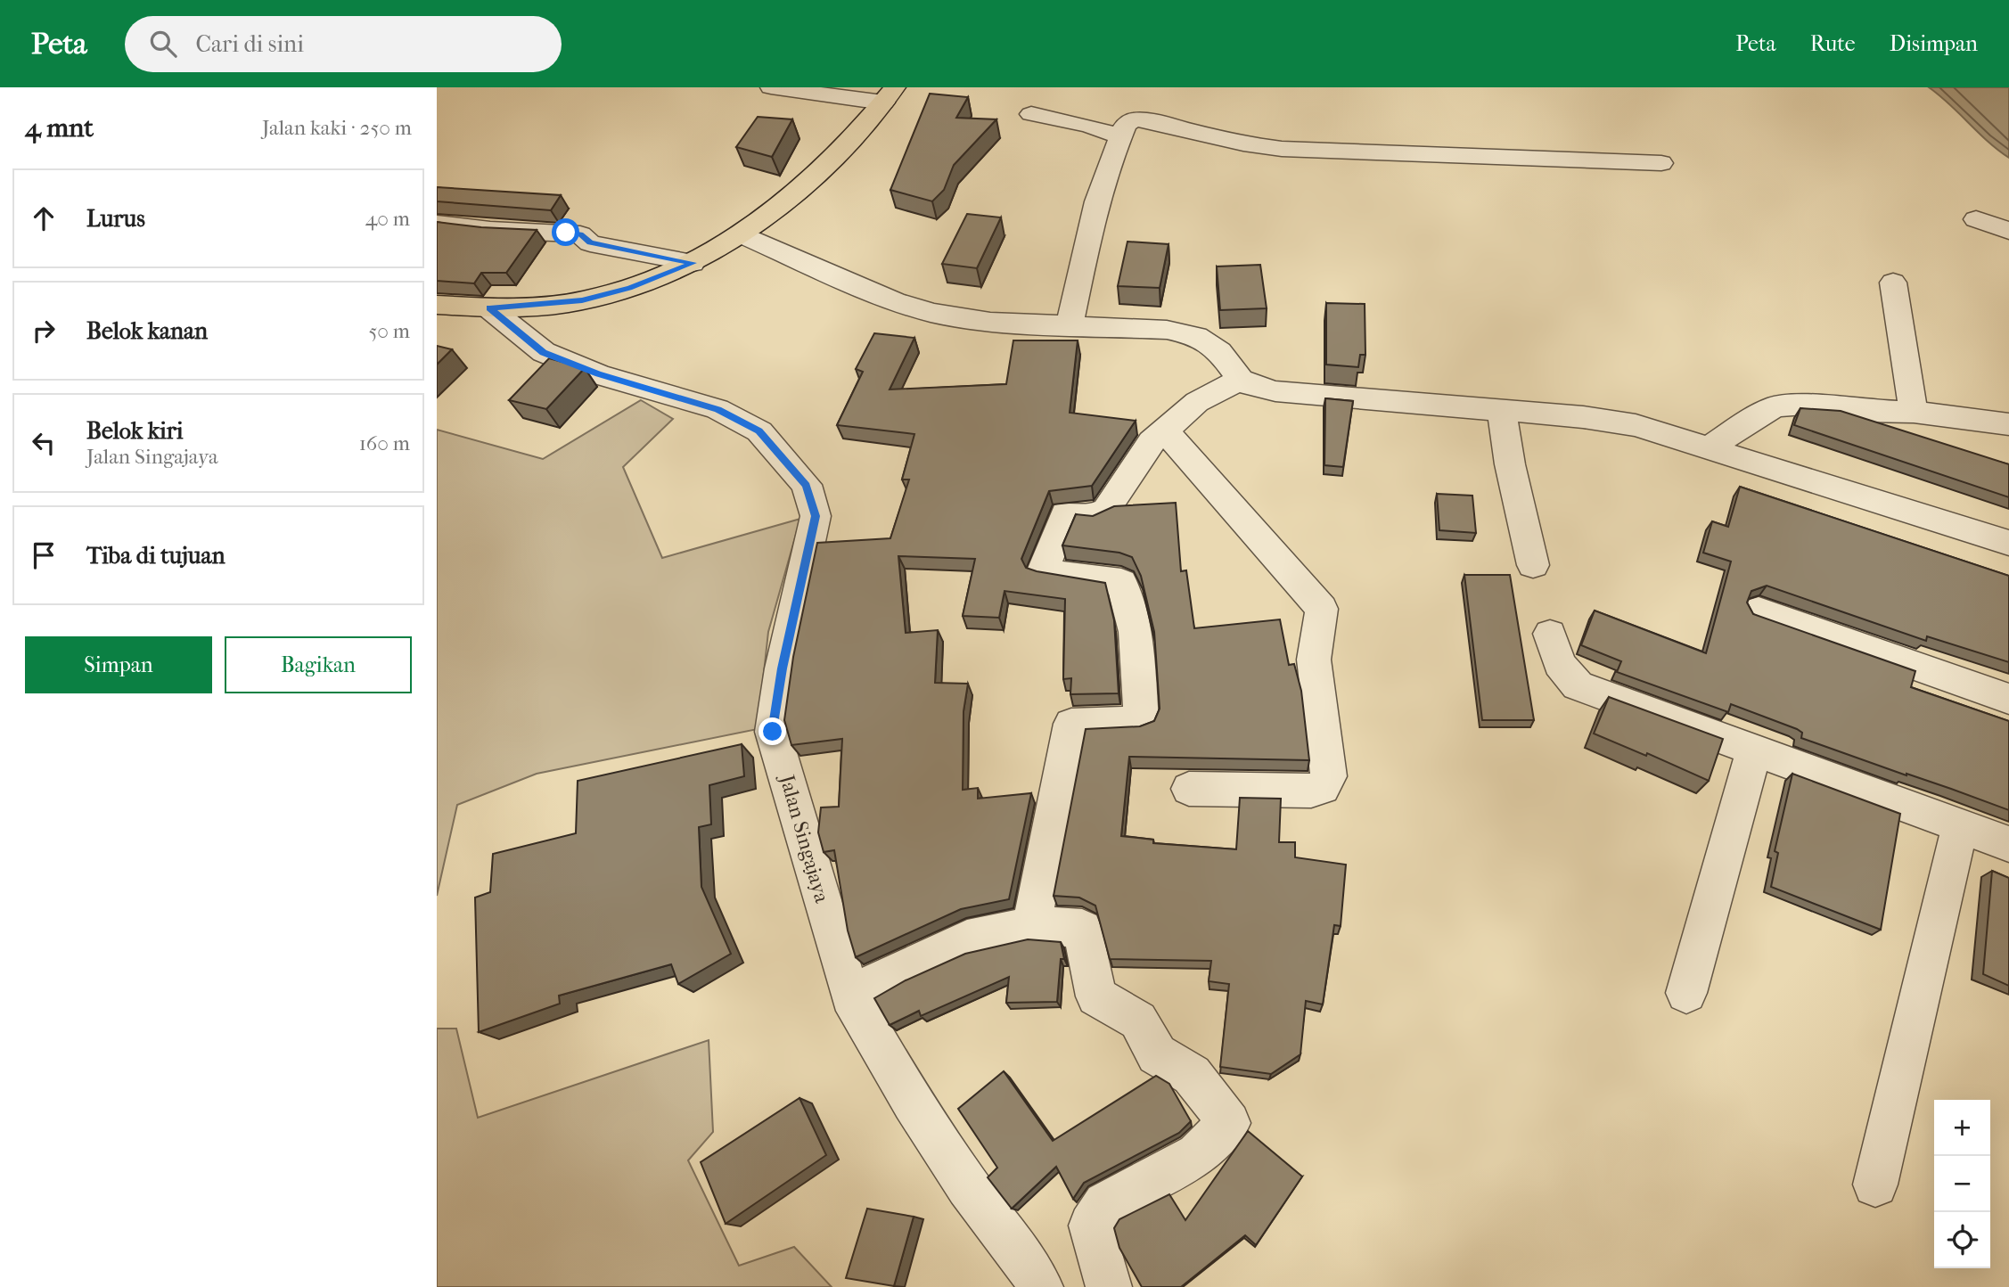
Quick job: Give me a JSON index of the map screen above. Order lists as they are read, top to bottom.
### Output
{
  "streets": {
    "street": ["Jalan Singajaya"]
  },
  "page": {
    "header": "Peta",
    "search": "Cari di sini",
    "nav": ["Peta", "Rute", "Disimpan"],
    "heading": ["4 mnt", "Jalan kaki · 250 m"],
    "list": [
      ["Lurus", "40 m"],
      ["Belok kanan", "50 m"],
      ["Belok kiri", "Jalan Singajaya", "160 m"],
      "Tiba di tujuan"
    ],
    "buttons": ["Simpan", "Bagikan"],
    "map_buttons": ["+", "−"]
  }
}
